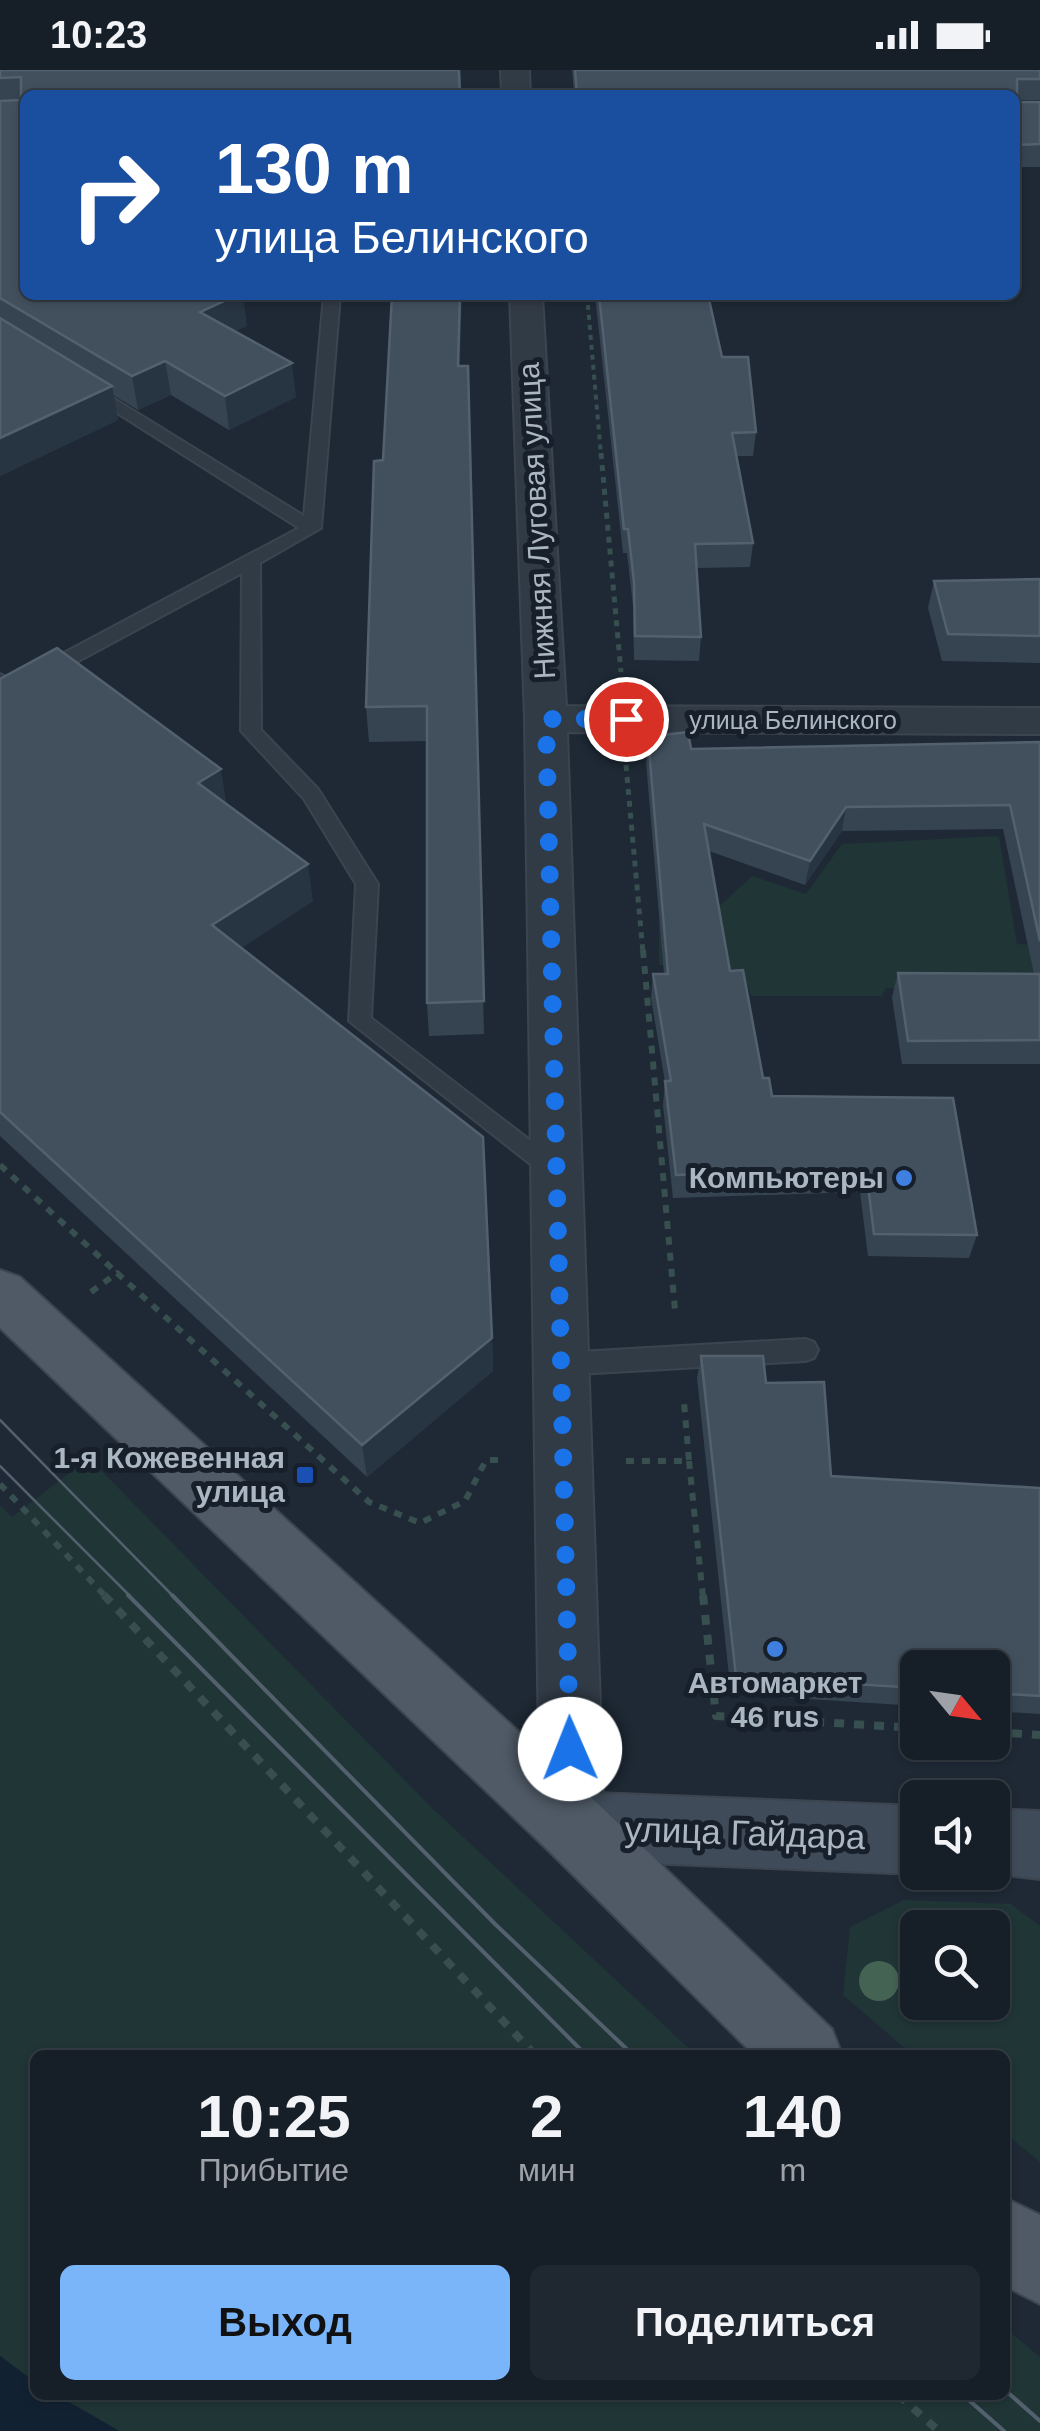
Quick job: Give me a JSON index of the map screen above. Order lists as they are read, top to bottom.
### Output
{
  "streets": {
    "street": ["Нижняя Луговая улица", "улица Белинского", "улица Гайдара"]
  },
  "crossings": [
    ["Нижняя Луговая улица", "улица Белинского"],
    ["Нижняя Луговая улица", "улица Гайдара"]
  ],
  "places": {
    "other": ["Компьютеры", "Автомаркет 46 rus"],
    "transit": ["1-я Кожевенная улица"]
  },
  "north": "bottom right",
  "page": {
    "status": "10:23",
    "turn": ["130 m", "улица Белинского"],
    "eta": [
      "10:25",
      "Прибытие",
      "2",
      "мин",
      "140",
      "m"
    ],
    "buttons": ["Выход", "Поделиться"]
  }
}
